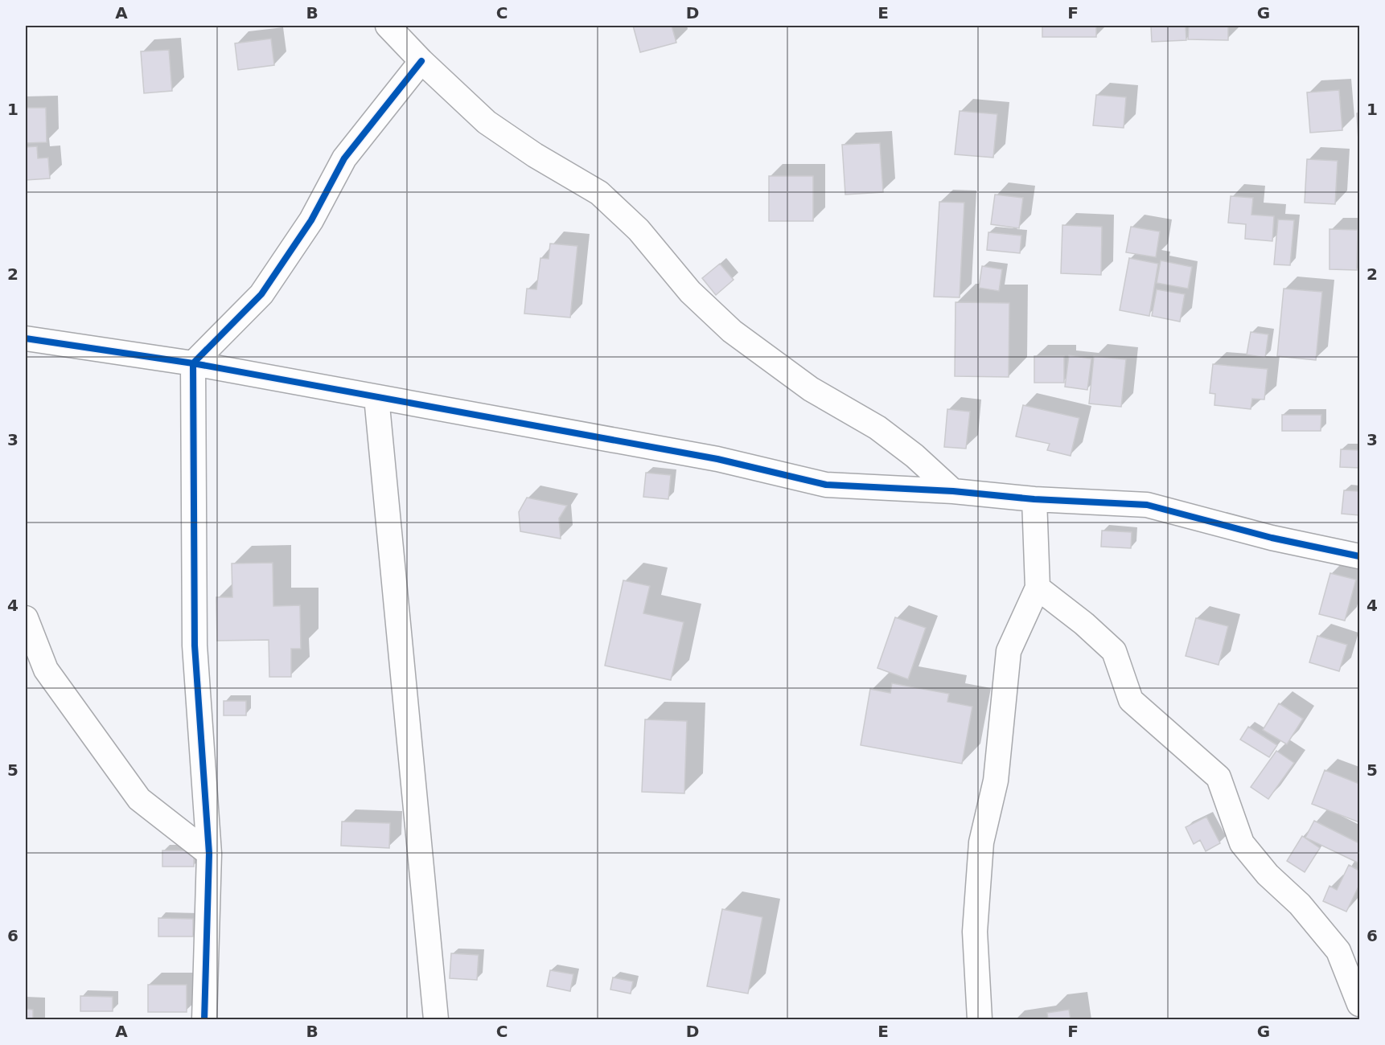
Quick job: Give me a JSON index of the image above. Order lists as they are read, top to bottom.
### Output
{
  "grid": {
    "columns": [
      "A",
      "B",
      "C",
      "D",
      "E",
      "F",
      "G"
    ],
    "rows": [
      "1",
      "2",
      "3",
      "4",
      "5",
      "6"
    ]
  }
}
